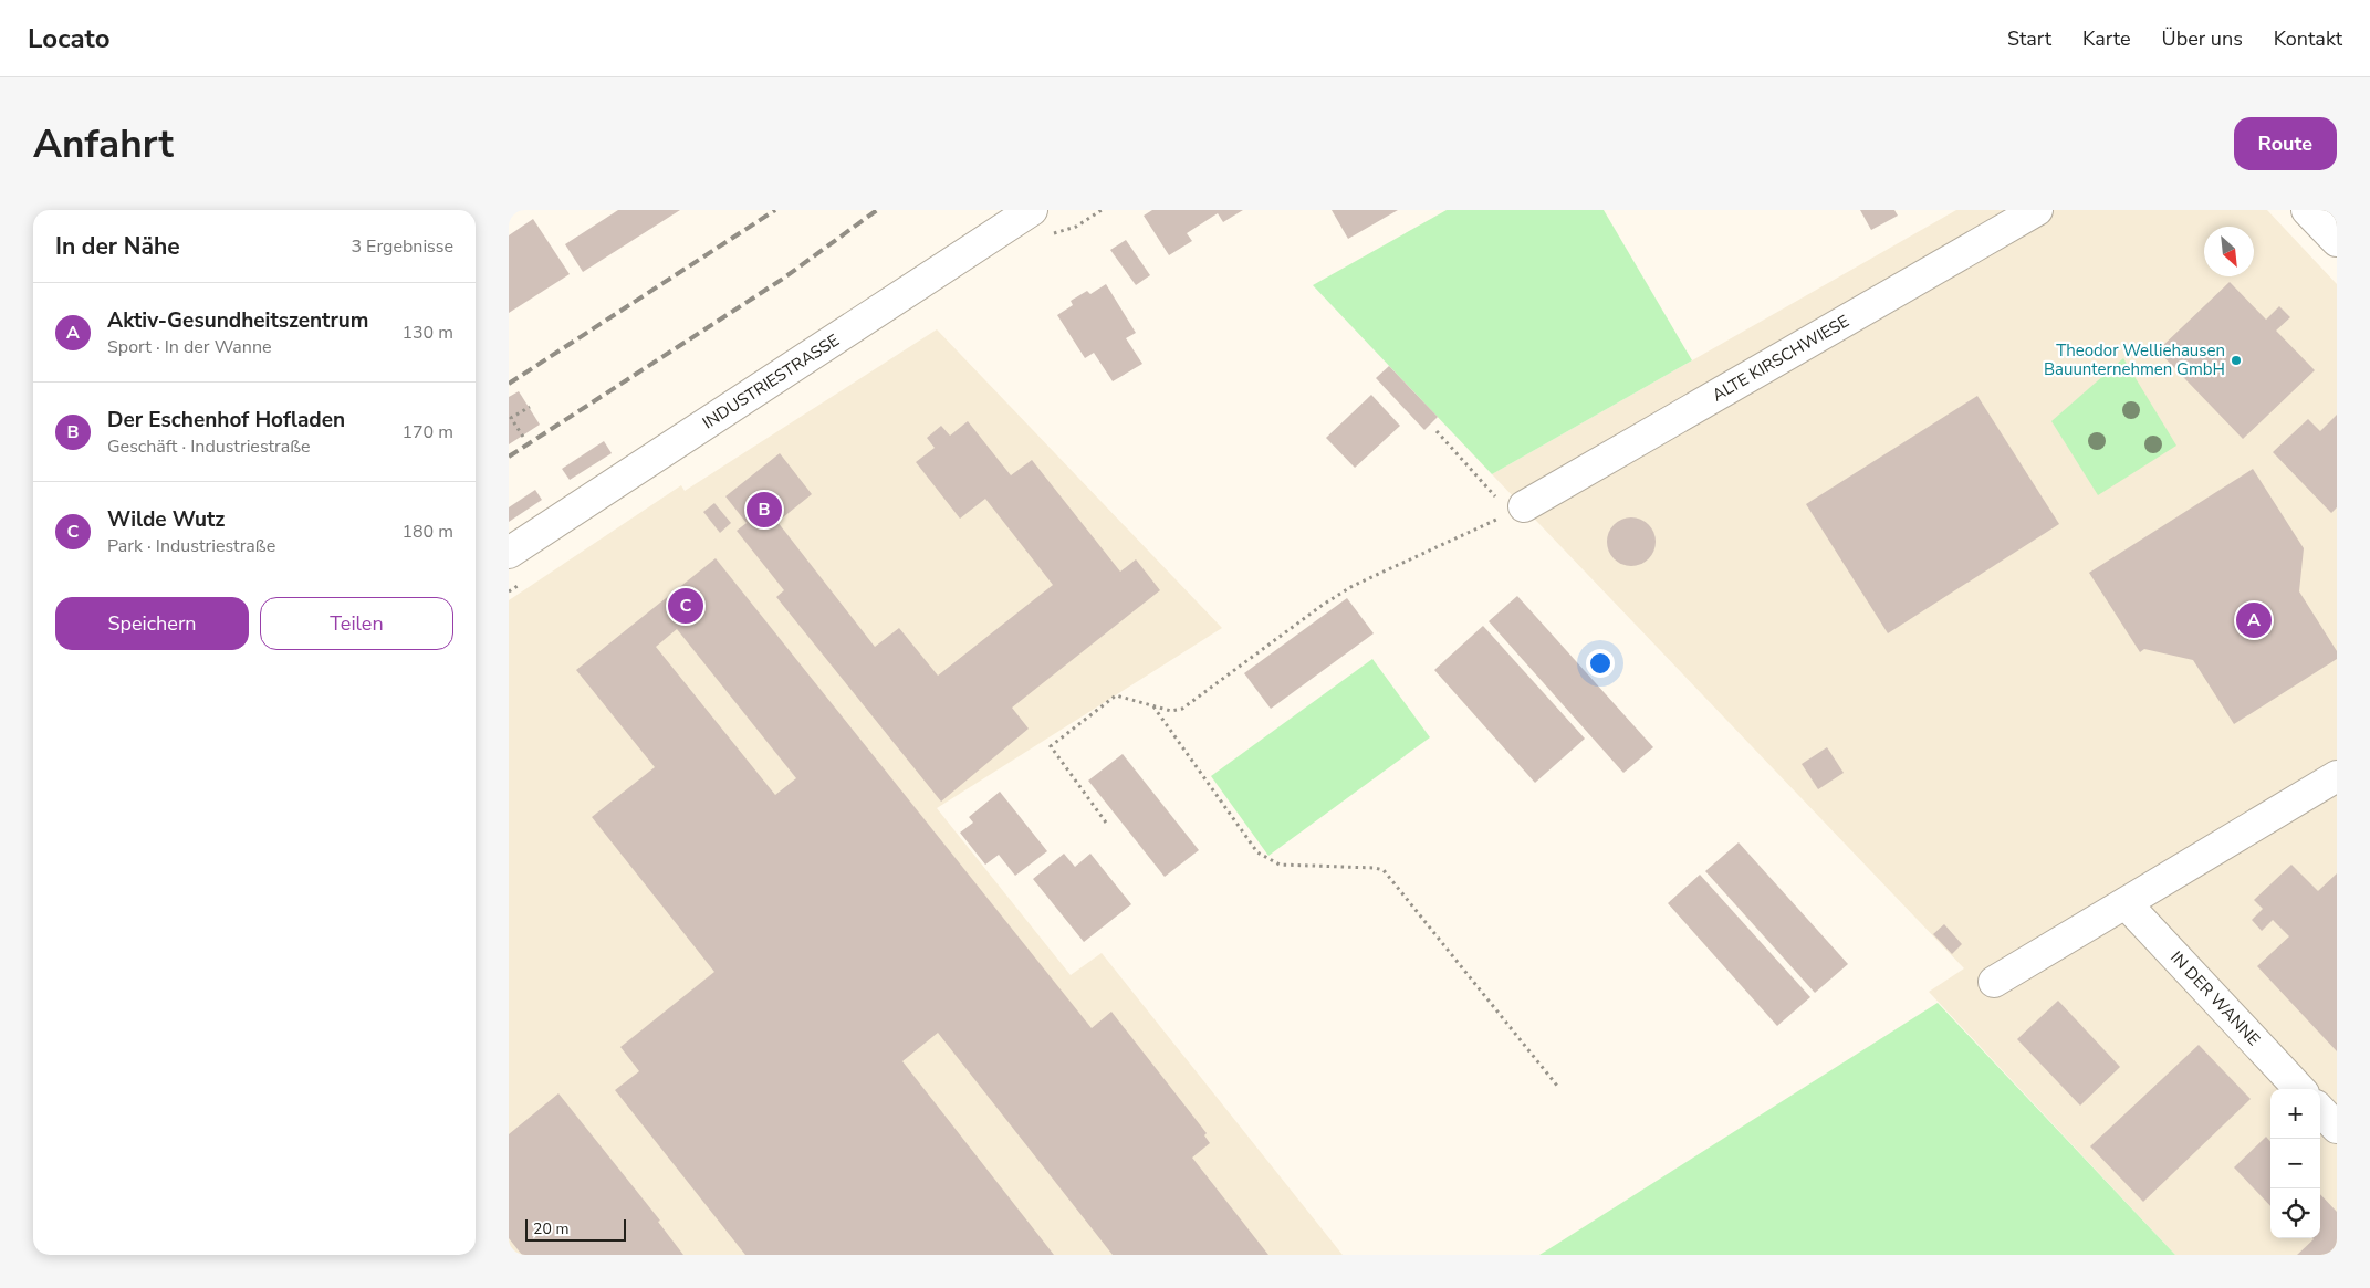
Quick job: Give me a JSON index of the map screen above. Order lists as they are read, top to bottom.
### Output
{
  "streets": {
    "street": ["ALTE KIRSCHWIESE", "INDUSTRIESTRASSE", "IN DER WANNE"]
  },
  "places": ["Theodor Welliehausen Bauunternehmen GmbH"],
  "scale_bar": "20 m",
  "north": "bottom right",
  "page": {
    "header": "Locato",
    "nav": [
      "Start",
      "Karte",
      "Über uns",
      "Kontakt"
    ],
    "buttons": [
      "Route",
      ["Speichern", "Teilen"]
    ],
    "title": "Anfahrt",
    "heading": ["In der Nähe", "3 Ergebnisse"],
    "list": [
      {
        "mark": "A",
        "name": "Aktiv-Gesundheitszentrum",
        "note": "Sport · In der Wanne",
        "value": "130 m"
      },
      {
        "mark": "B",
        "name": "Der Eschenhof Hofladen",
        "note": "Geschäft · Industriestraße",
        "value": "170 m"
      },
      {
        "mark": "C",
        "name": "Wilde Wutz",
        "note": "Park · Industriestraße",
        "value": "180 m"
      }
    ],
    "pins": ["B", "C", "A"],
    "map_buttons": ["+", "−"],
    "scale": "20 m"
  }
}
